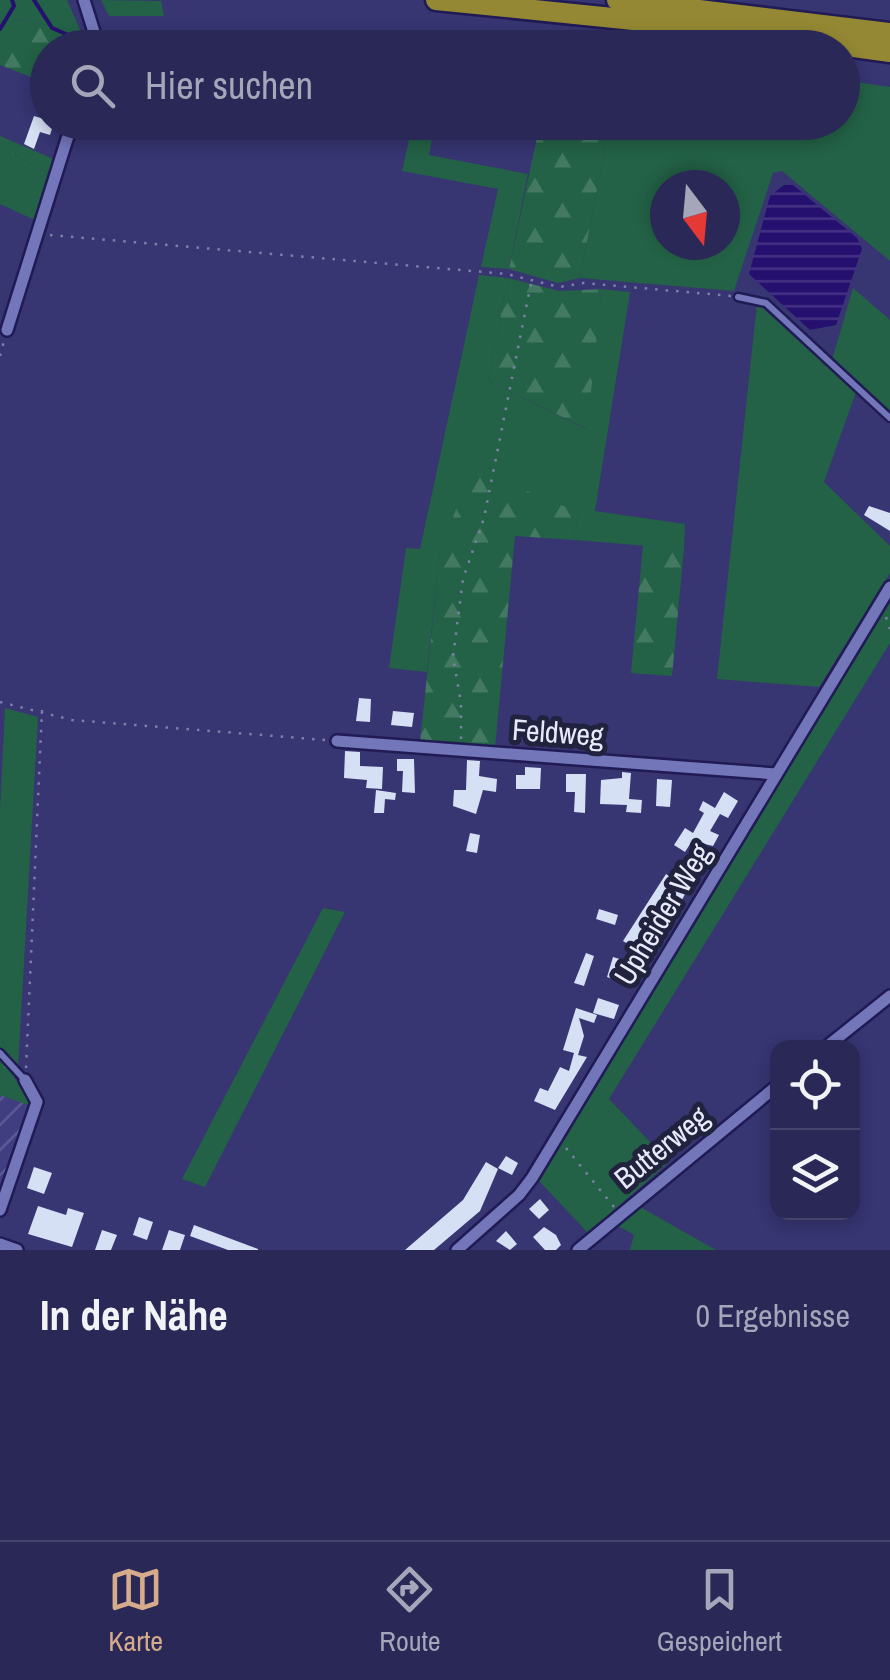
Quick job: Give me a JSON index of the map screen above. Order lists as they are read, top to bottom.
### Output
{
  "streets": {
    "street": ["Feldweg", "Upheider Weg", "Butterweg"]
  },
  "crossings": [
    ["Feldweg", "Upheider Weg"]
  ],
  "north": "bottom",
  "page": {
    "search": "Hier suchen",
    "heading": ["In der Nähe", "0 Ergebnisse"],
    "nav": ["Karte", "Route", "Gespeichert"]
  }
}
